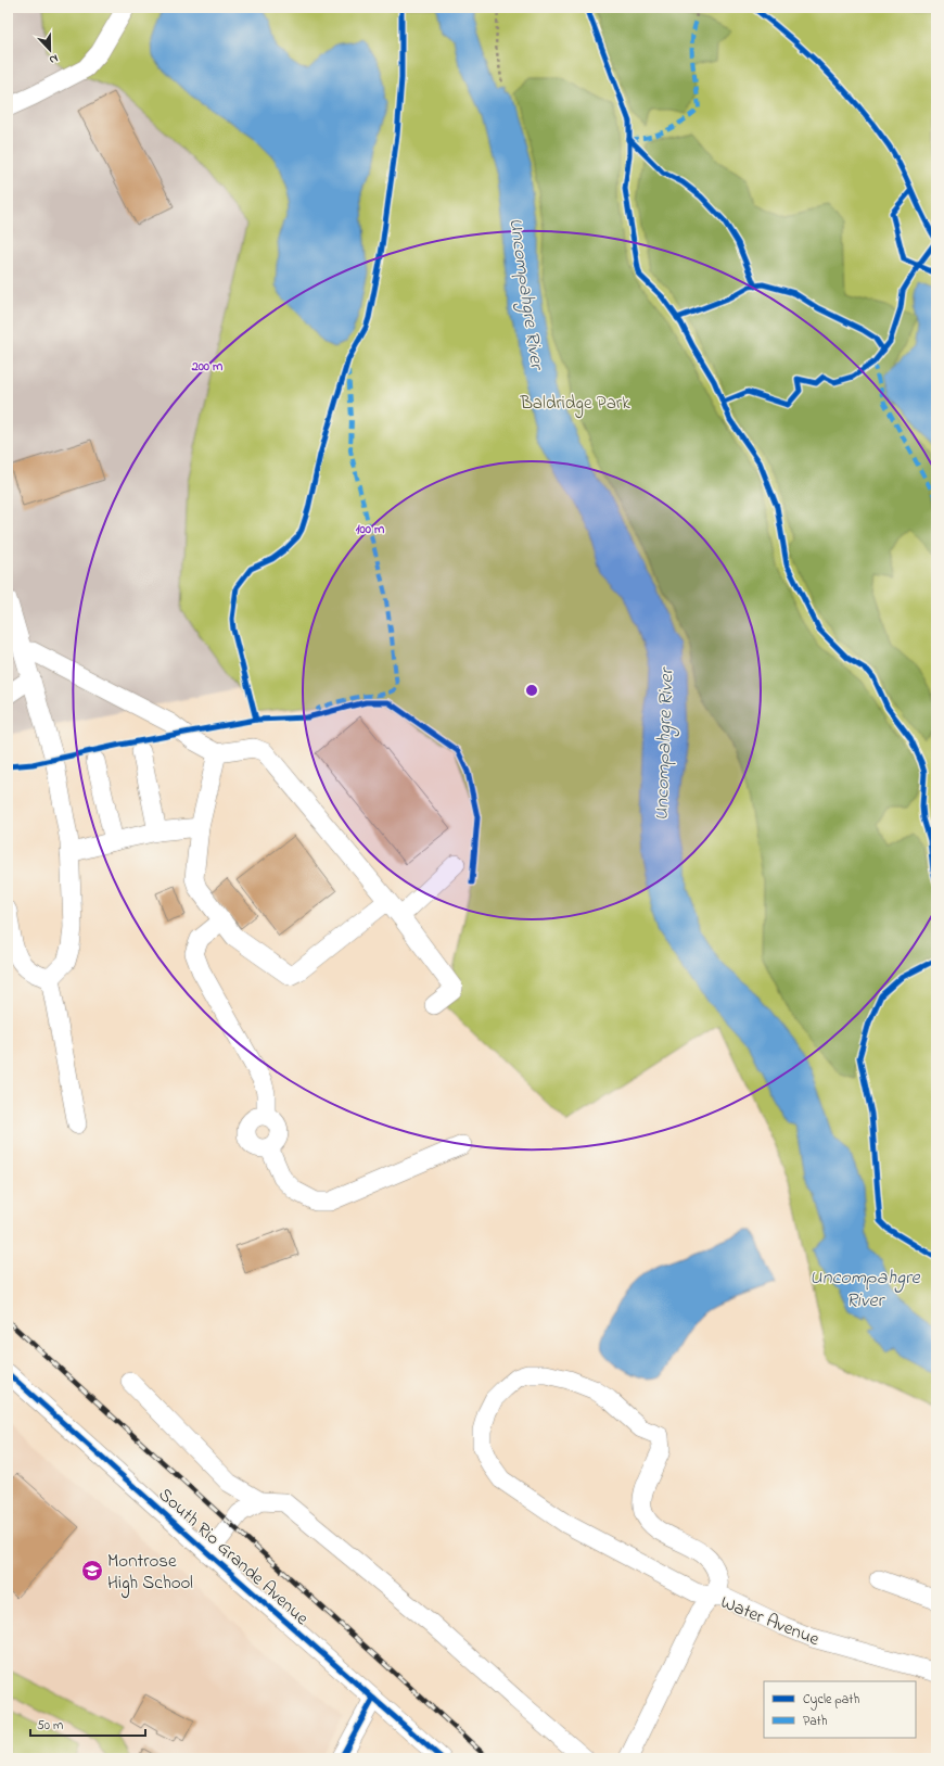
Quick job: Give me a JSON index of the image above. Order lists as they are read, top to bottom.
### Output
{
  "streets": {
    "street": ["South Rio Grande Avenue", "Water Avenue"]
  },
  "water": ["Uncompahgre River"],
  "parks": ["Baldridge Park"],
  "places": {
    "school or university": ["Montrose High School"]
  },
  "legend": ["Cycle path", "Path"],
  "scale_bar": "50 m",
  "north": "bottom",
  "rings": ["200 m", "100 m"]
}
